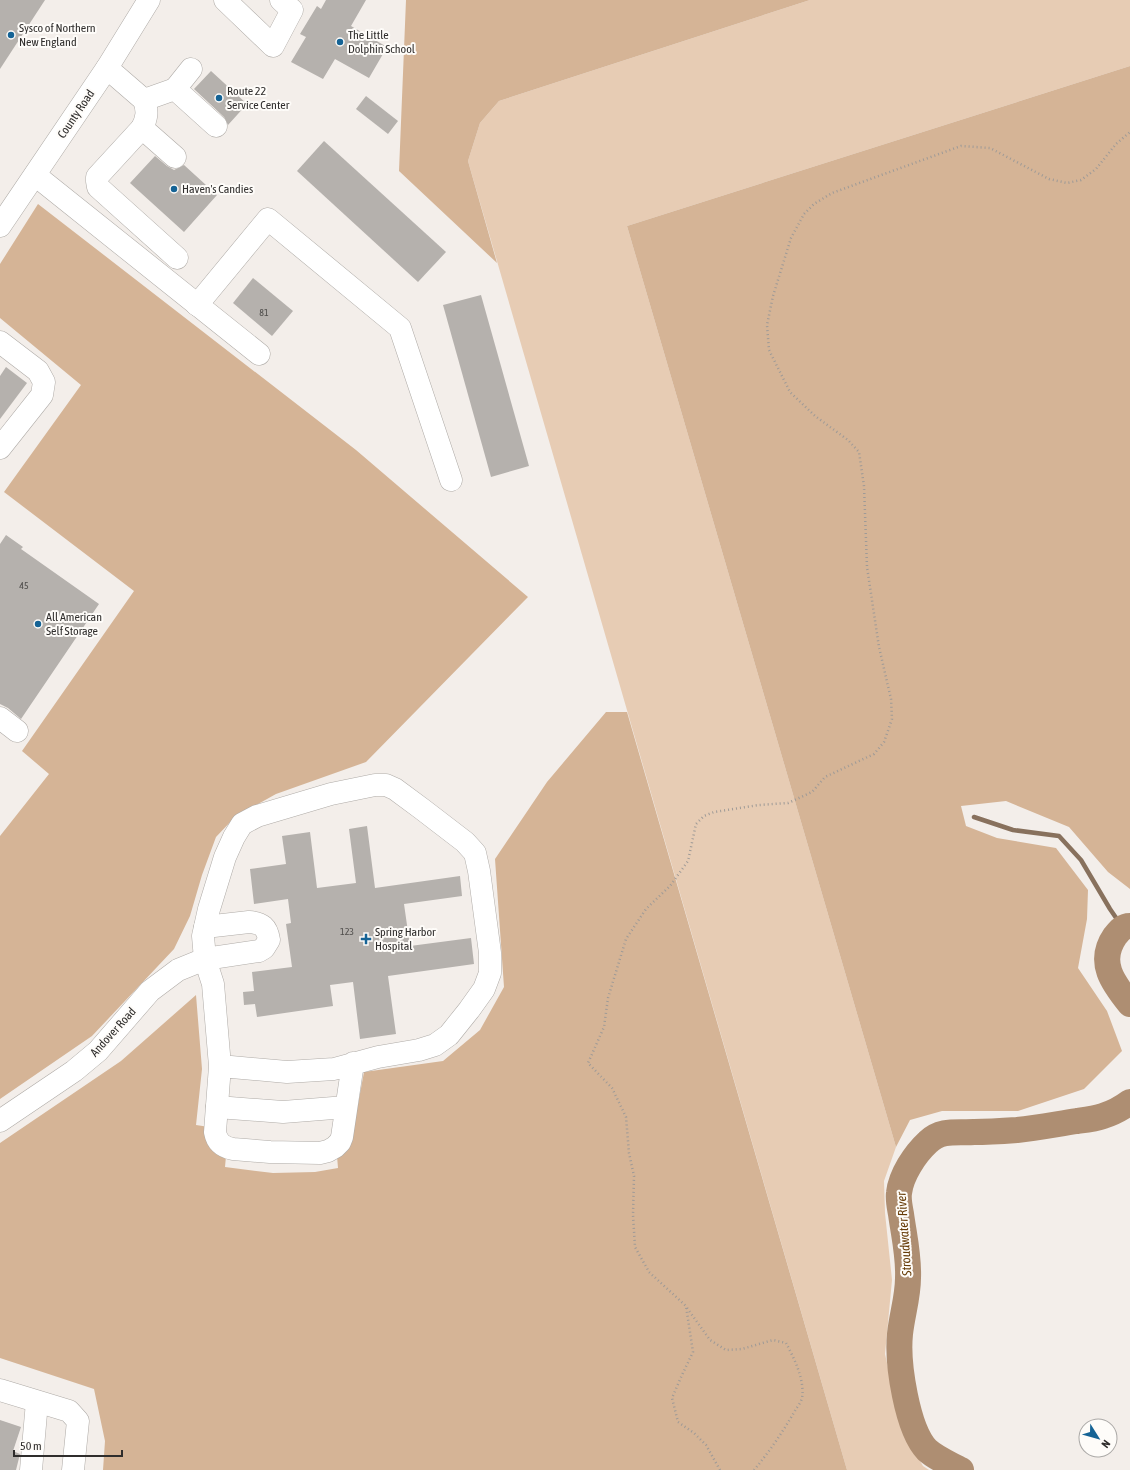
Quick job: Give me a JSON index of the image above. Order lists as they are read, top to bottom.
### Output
{
  "streets": {
    "main road": ["County Road", "Andover Road"]
  },
  "water": ["Stroudwater River"],
  "places": {
    "other": [
      "Sysco of Northern New England",
      "The Little Dolphin School",
      "Route 22 Service Center",
      "Haven's Candies",
      "All American Self Storage"
    ],
    "health": ["Spring Harbor Hospital"]
  },
  "house_numbers": ["81", "45", "123"],
  "scale_bar": "50 m",
  "north": "bottom right"
}
